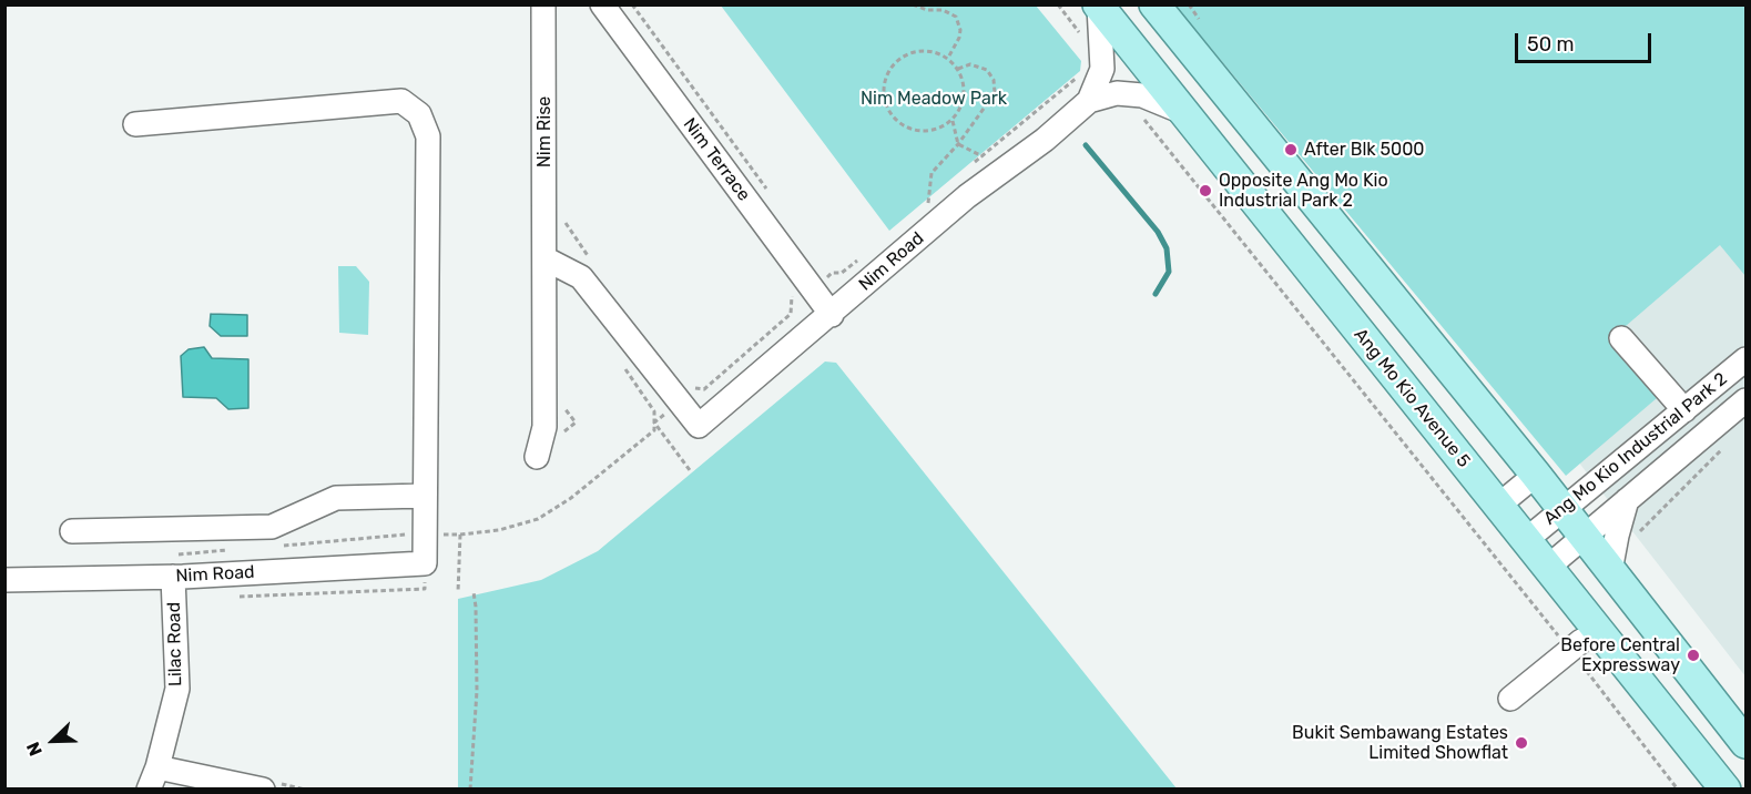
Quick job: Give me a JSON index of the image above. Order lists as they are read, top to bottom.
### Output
{
  "streets": {
    "main road": ["Ang Mo Kio Avenue 5"],
    "street": [
      "Nim Rise",
      "Nim Terrace",
      "Nim Road",
      "Ang Mo Kio Industrial Park 2",
      "Lilac Road"
    ]
  },
  "crossings": [
    ["Nim Terrace", "Nim Road"],
    ["Nim Road", "Lilac Road"],
    ["Ang Mo Kio Avenue 5", "Ang Mo Kio Industrial Park 2"]
  ],
  "parks": ["Nim Meadow Park"],
  "places": [
    "After Blk 5000",
    "Opposite Ang Mo Kio Industrial Park 2",
    "Before Central Expressway",
    "Bukit Sembawang Estates Limited Showflat"
  ],
  "scale_bar": "50 m",
  "north": "bottom left"
}
